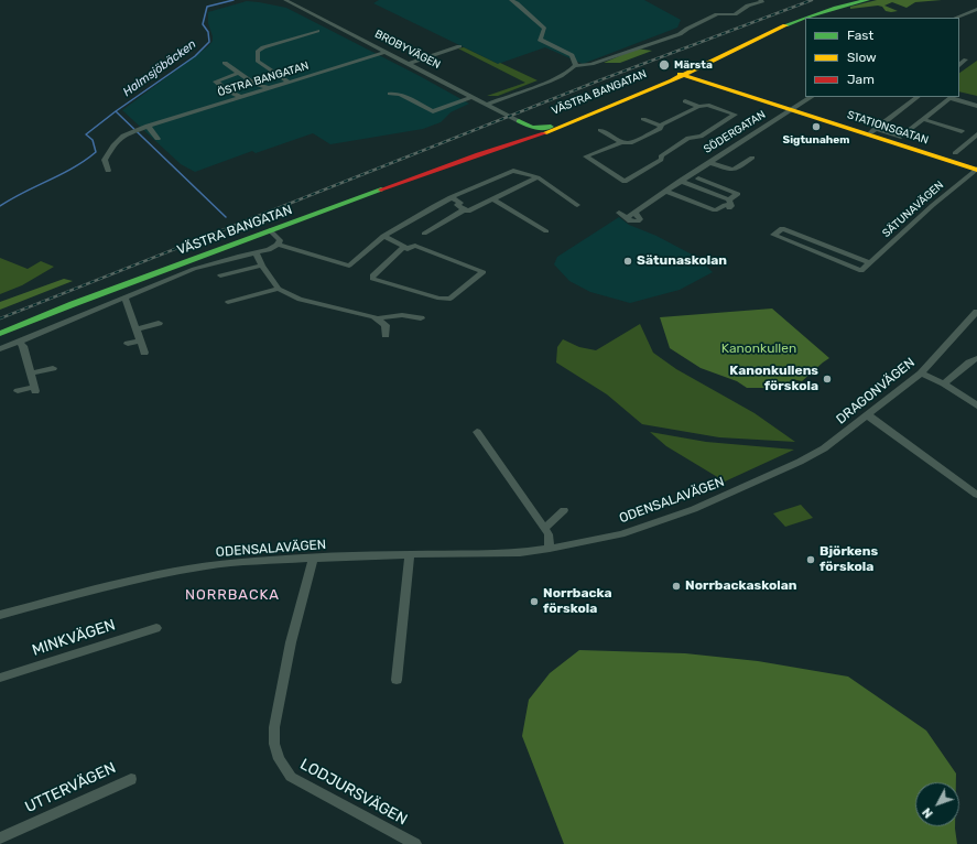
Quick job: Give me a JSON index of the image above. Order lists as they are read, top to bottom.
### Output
{
  "streets": {
    "street": [
      "BROBYVÄGEN",
      "ÖSTRA BANGATAN",
      "VÄSTRA BANGATAN",
      "STATIONSGATAN",
      "SÖDERGATAN",
      "SÄTUNAVÄGEN",
      "DRAGONVÄGEN",
      "ODENSALAVÄGEN",
      "MINKVÄGEN",
      "UTTERVÄGEN",
      "LODJURSVÄGEN"
    ]
  },
  "crossings": [
    ["BROBYVÄGEN", "ÖSTRA BANGATAN"],
    ["BROBYVÄGEN", "VÄSTRA BANGATAN"],
    ["VÄSTRA BANGATAN", "STATIONSGATAN"],
    ["STATIONSGATAN", "SÖDERGATAN"],
    ["STATIONSGATAN", "SÄTUNAVÄGEN"],
    ["DRAGONVÄGEN", "ODENSALAVÄGEN"],
    ["ODENSALAVÄGEN", "LODJURSVÄGEN"]
  ],
  "districts": ["NORRBACKA"],
  "water": ["Halmsjöbäcken"],
  "parks": ["Kanonkullen"],
  "places": [
    "Märsta",
    "Sigtunahem",
    "Sätunaskolan",
    "Kanonkullens förskola",
    "Björkens förskola",
    "Norrbackaskolan",
    "Norrbacka förskola"
  ],
  "legend": ["Fast", "Slow", "Jam"],
  "north": "bottom left"
}
